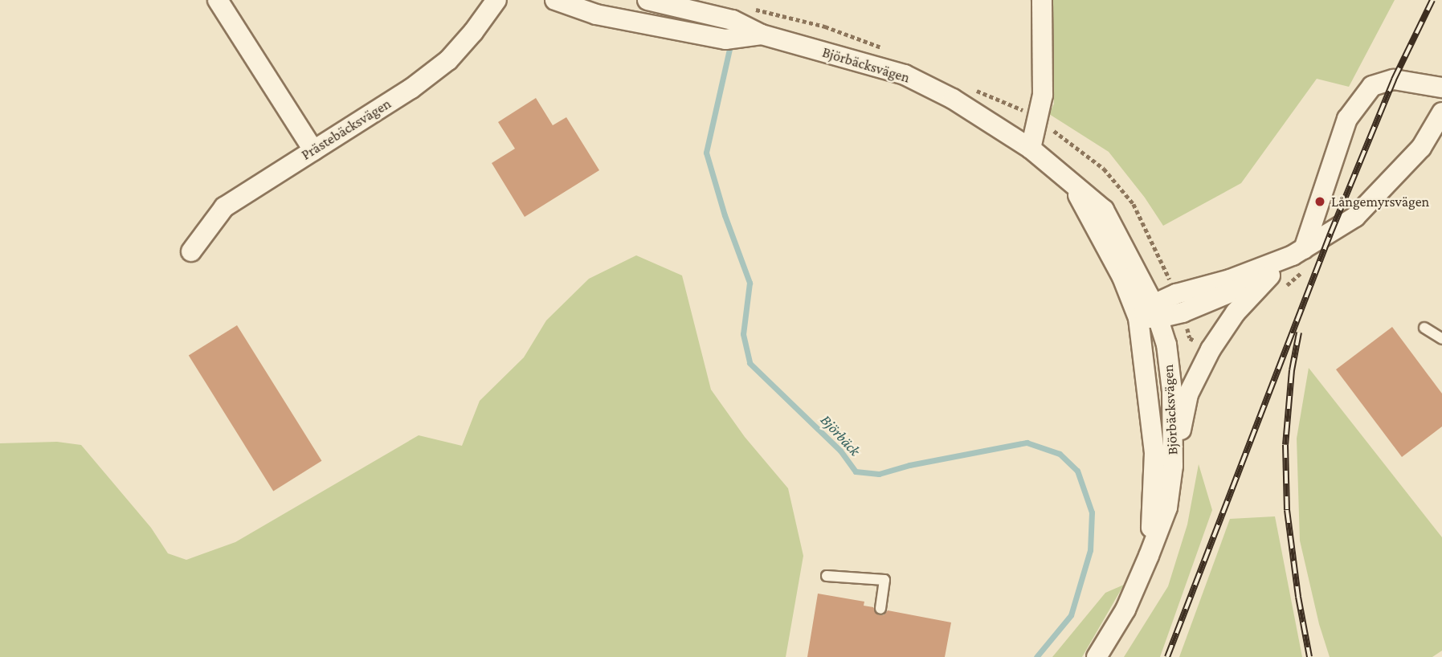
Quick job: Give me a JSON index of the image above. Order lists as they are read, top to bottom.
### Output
{
  "streets": {
    "street": ["Björbäcksvägen", "Prästebäcksvägen"]
  },
  "water": ["Björbäck"],
  "places": ["Långemyrsvägen"]
}
